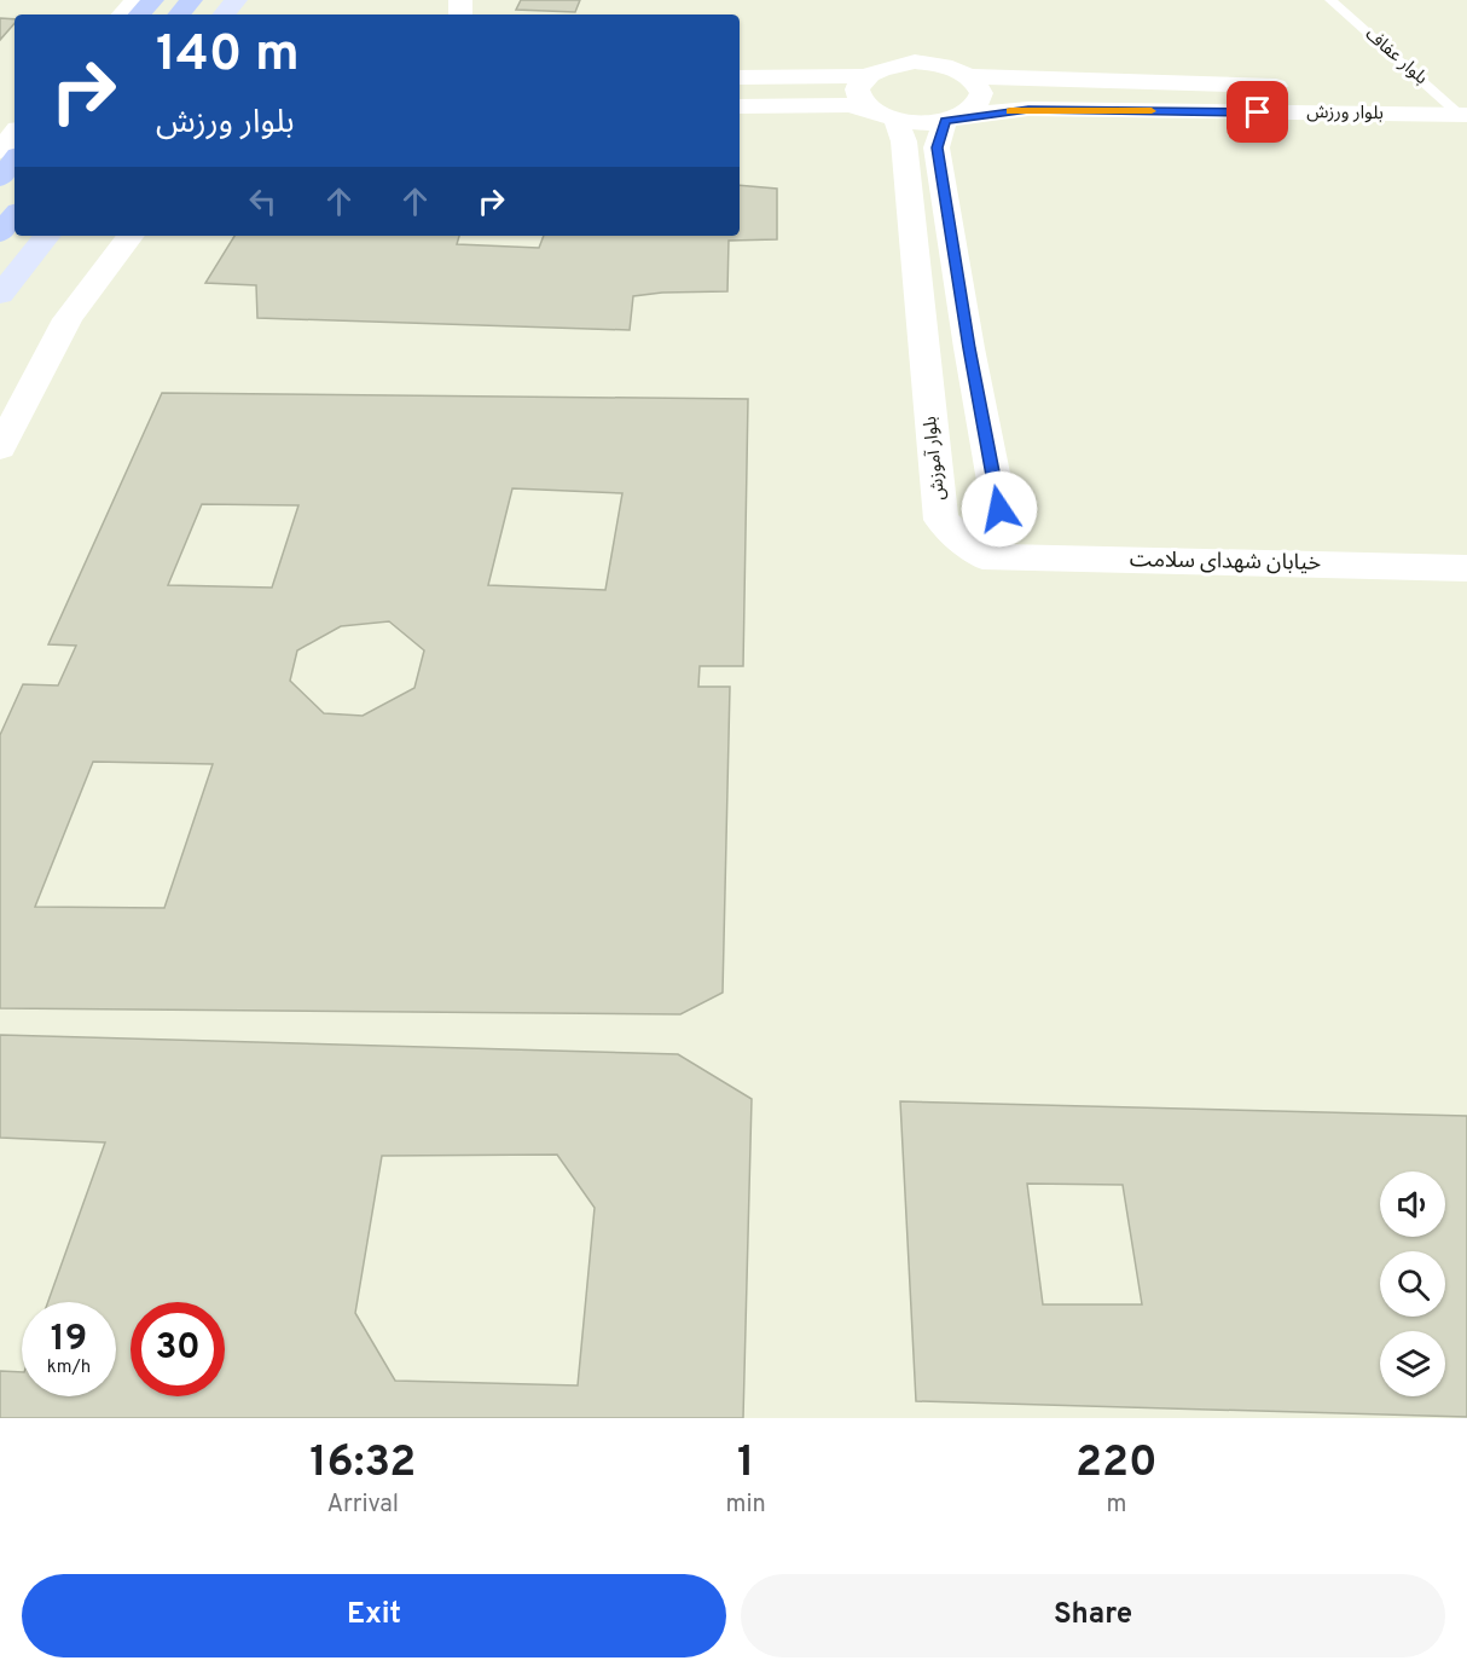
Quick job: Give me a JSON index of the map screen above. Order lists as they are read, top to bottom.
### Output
{
  "streets": {
    "street": ["بلوار ورزش", "بلوار آموزش", "خیابان شهدای سلامت"],
    "lane": ["بلوار عفاف"]
  },
  "crossings": [
    ["بلوار عفاف", "بلوار ورزش"],
    ["بلوار ورزش", "بلوار آموزش"],
    ["بلوار آموزش", "خیابان شهدای سلامت"]
  ],
  "page": {
    "turn": ["140 m", "بلوار ورزش"],
    "speed": "19 km/h",
    "limit": "30",
    "eta": [
      "16:32",
      "Arrival",
      "1",
      "min",
      "220",
      "m"
    ],
    "buttons": ["Exit", "Share"]
  }
}
